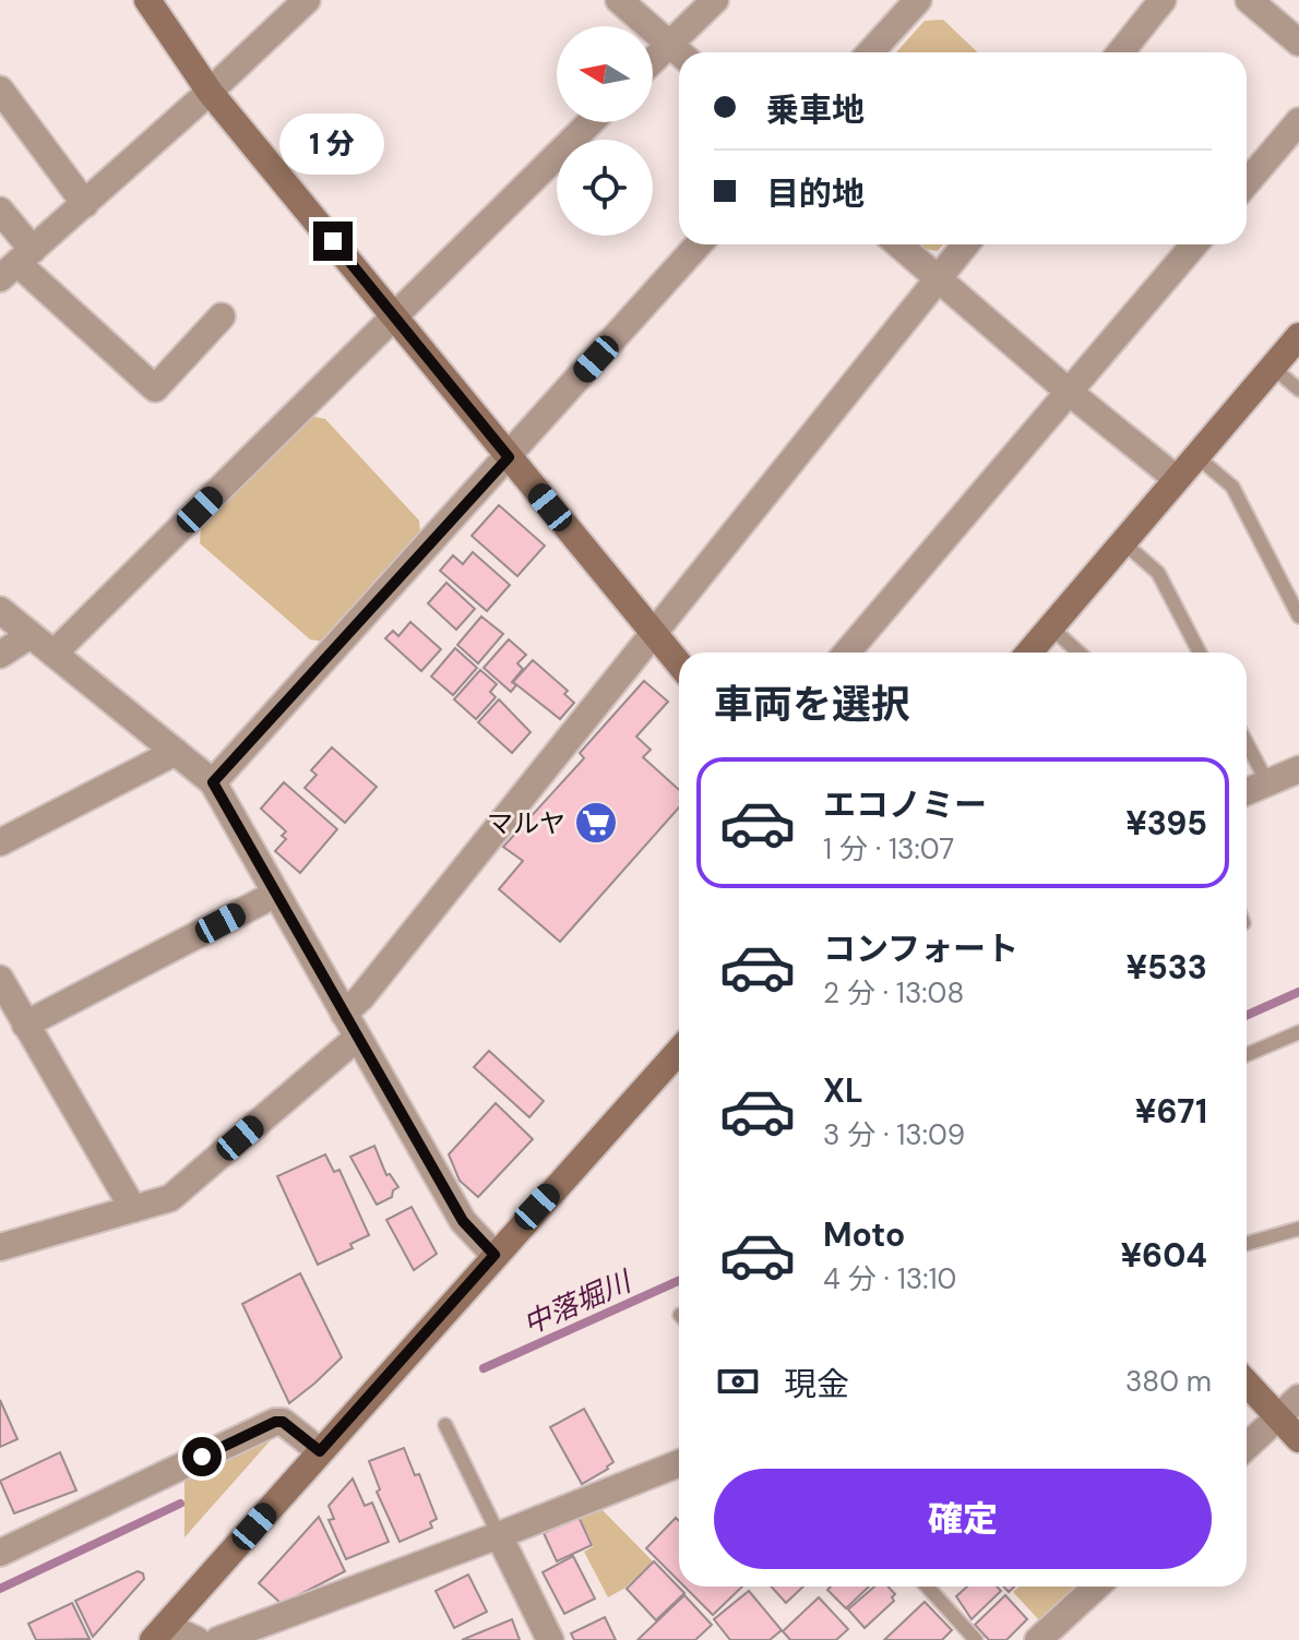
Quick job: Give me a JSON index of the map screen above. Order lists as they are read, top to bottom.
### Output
{
  "water": ["中落堀川"],
  "places": {
    "supermarket": ["マルヤ"]
  },
  "north": "left",
  "page": {
    "banner": ["乗車地", "目的地"],
    "bubble": "1 分",
    "heading": "車両を選択",
    "list": [
      {
        "name": "エコノミー",
        "note": "1 分 · 13:07",
        "value": "¥395"
      },
      {
        "name": "コンフォート",
        "note": "2 分 · 13:08",
        "value": "¥533"
      },
      {
        "name": "XL",
        "note": "3 分 · 13:09",
        "value": "¥671"
      },
      {
        "name": "Moto",
        "note": "4 分 · 13:10",
        "value": "¥604"
      }
    ],
    "pay": ["現金", "380 m"],
    "buttons": "確定"
  }
}
